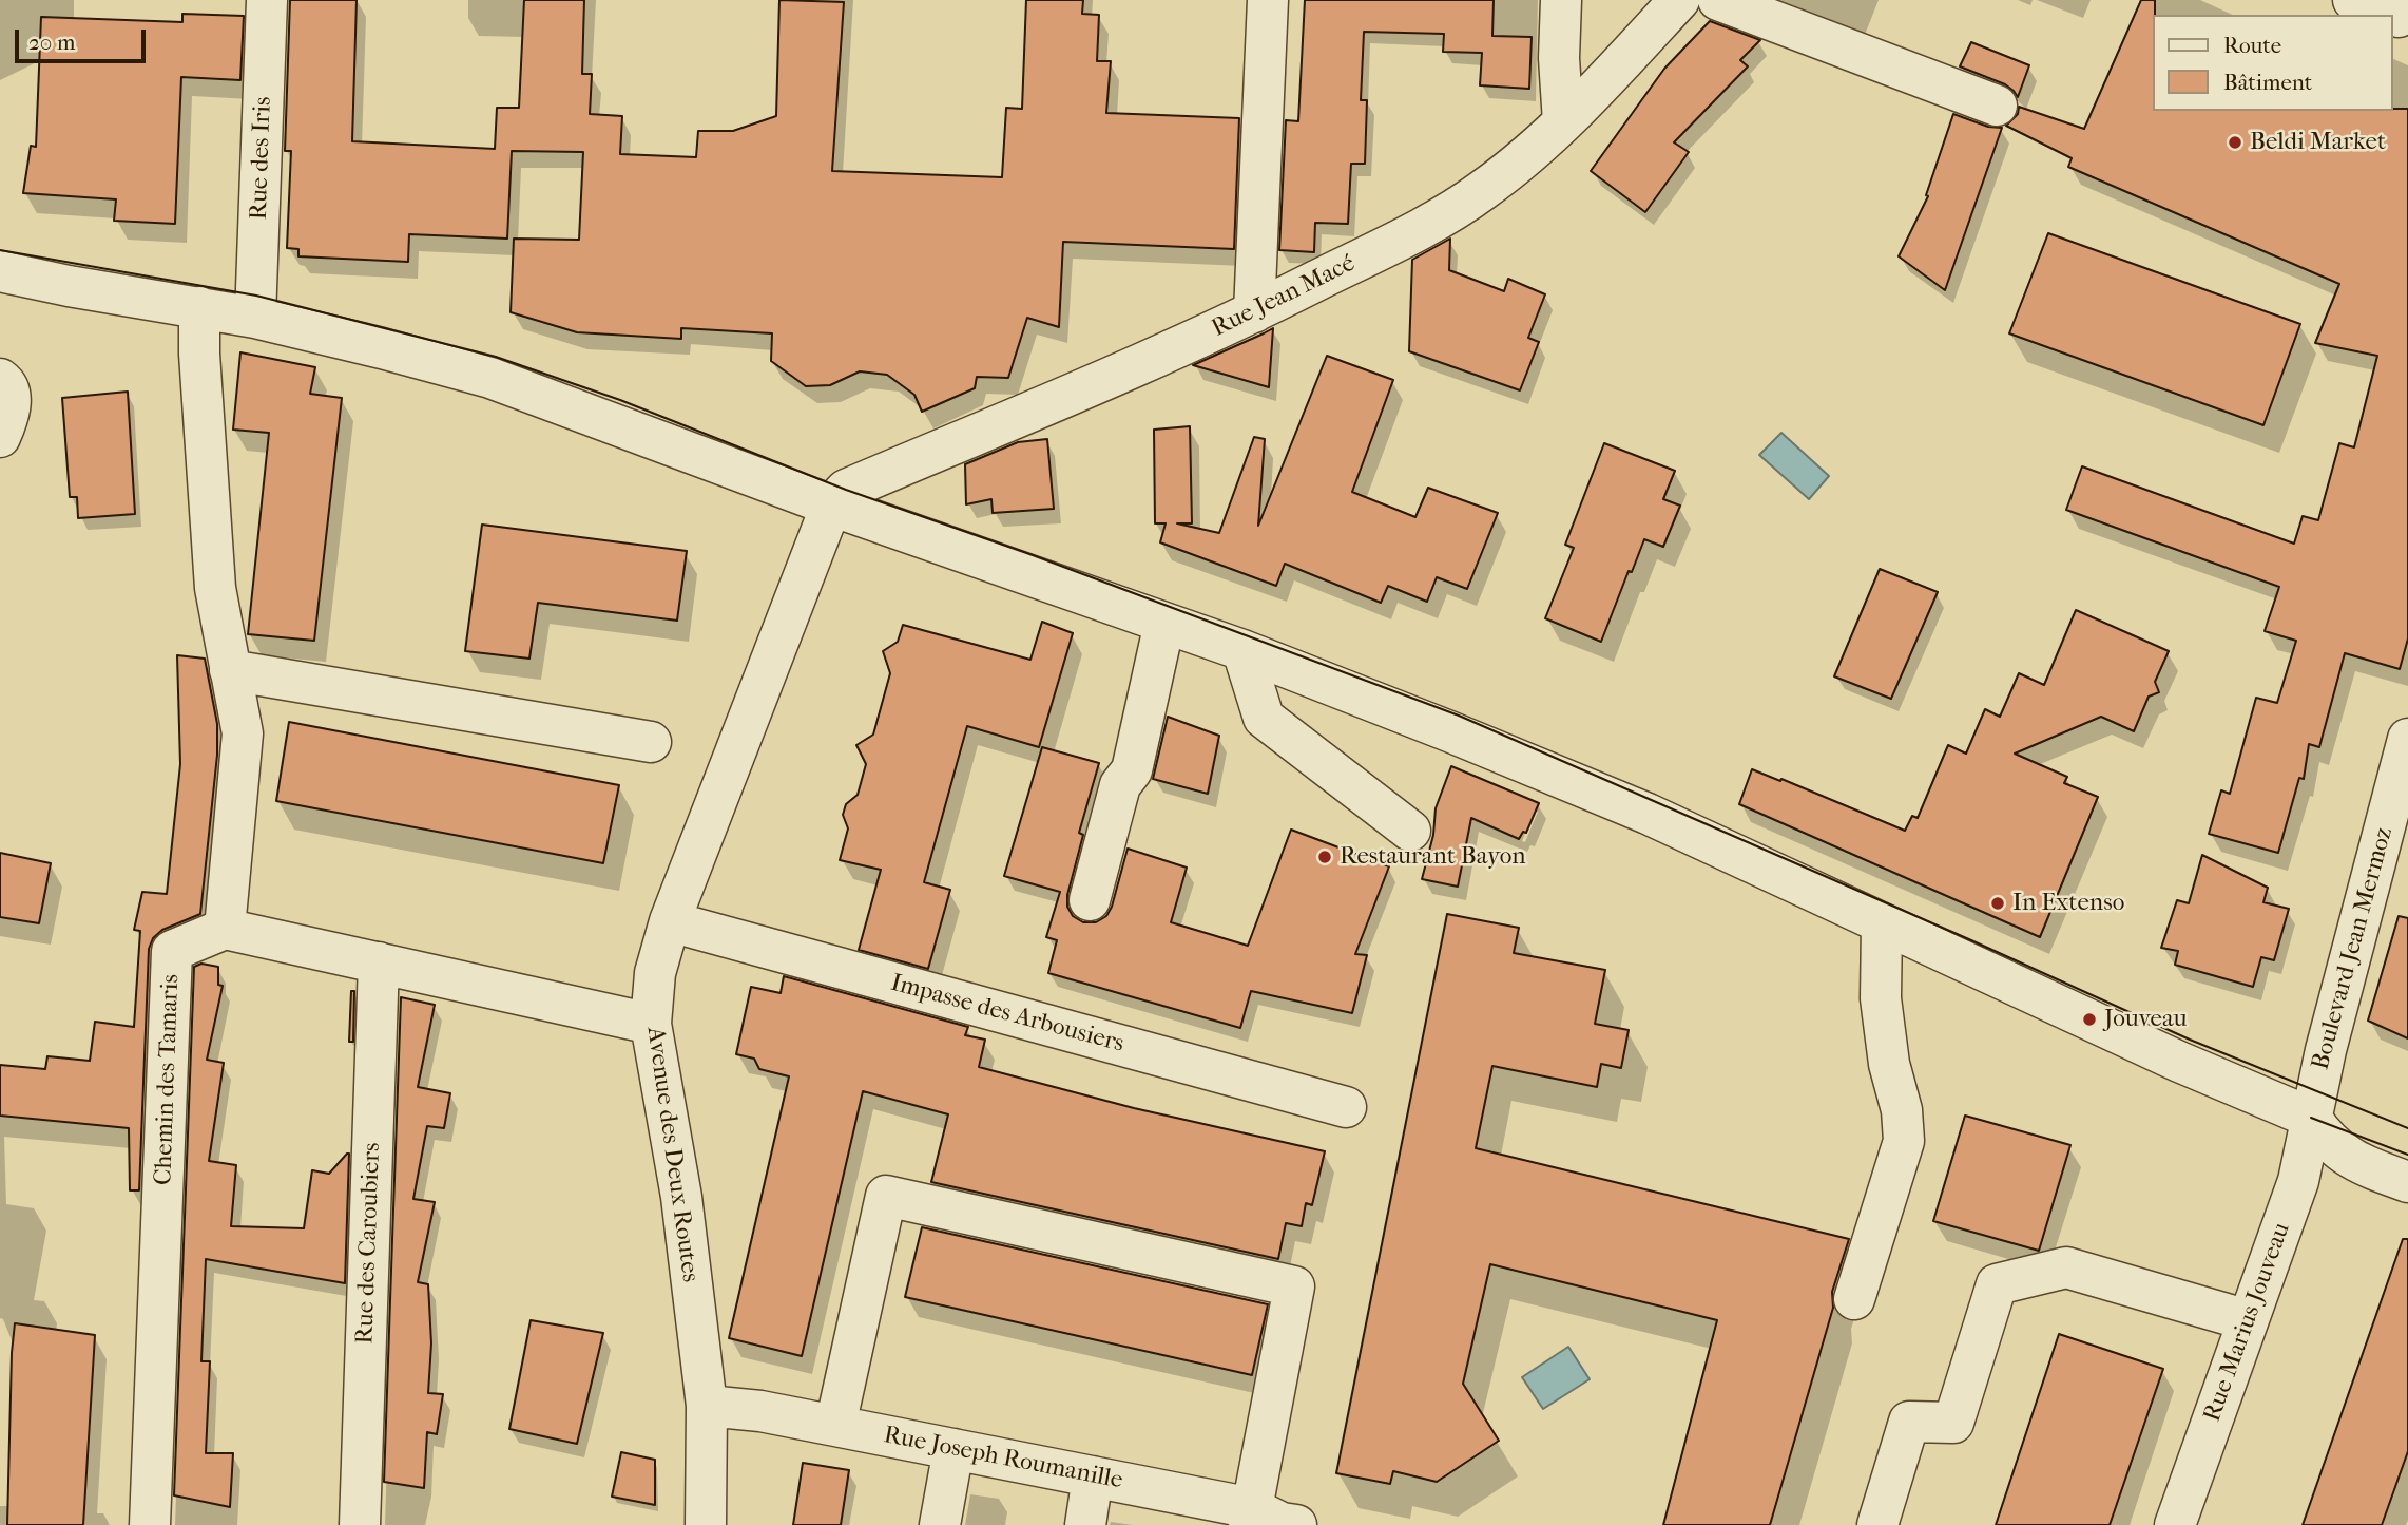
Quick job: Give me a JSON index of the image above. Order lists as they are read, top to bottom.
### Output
{
  "streets": {
    "street": [
      "Rue des Iris",
      "Rue Jean Macé",
      "Boulevard Jean Mermoz",
      "Impasse des Arbousiers",
      "Chemin des Tamaris",
      "Avenue des Deux Routes",
      "Rue des Caroubiers",
      "Rue Marius Jouveau",
      "Rue Joseph Roumanille"
    ]
  },
  "crossings": [
    ["Rue Jean Macé", "Avenue des Deux Routes"],
    ["Boulevard Jean Mermoz", "Rue Marius Jouveau"],
    ["Impasse des Arbousiers", "Avenue des Deux Routes"],
    ["Avenue des Deux Routes", "Rue Joseph Roumanille"]
  ],
  "places": [
    "Beldi Market",
    "Restaurant Bayon",
    "In Extenso",
    "Jouveau"
  ],
  "legend": ["Route", "Bâtiment"],
  "scale_bar": "20 m"
}
